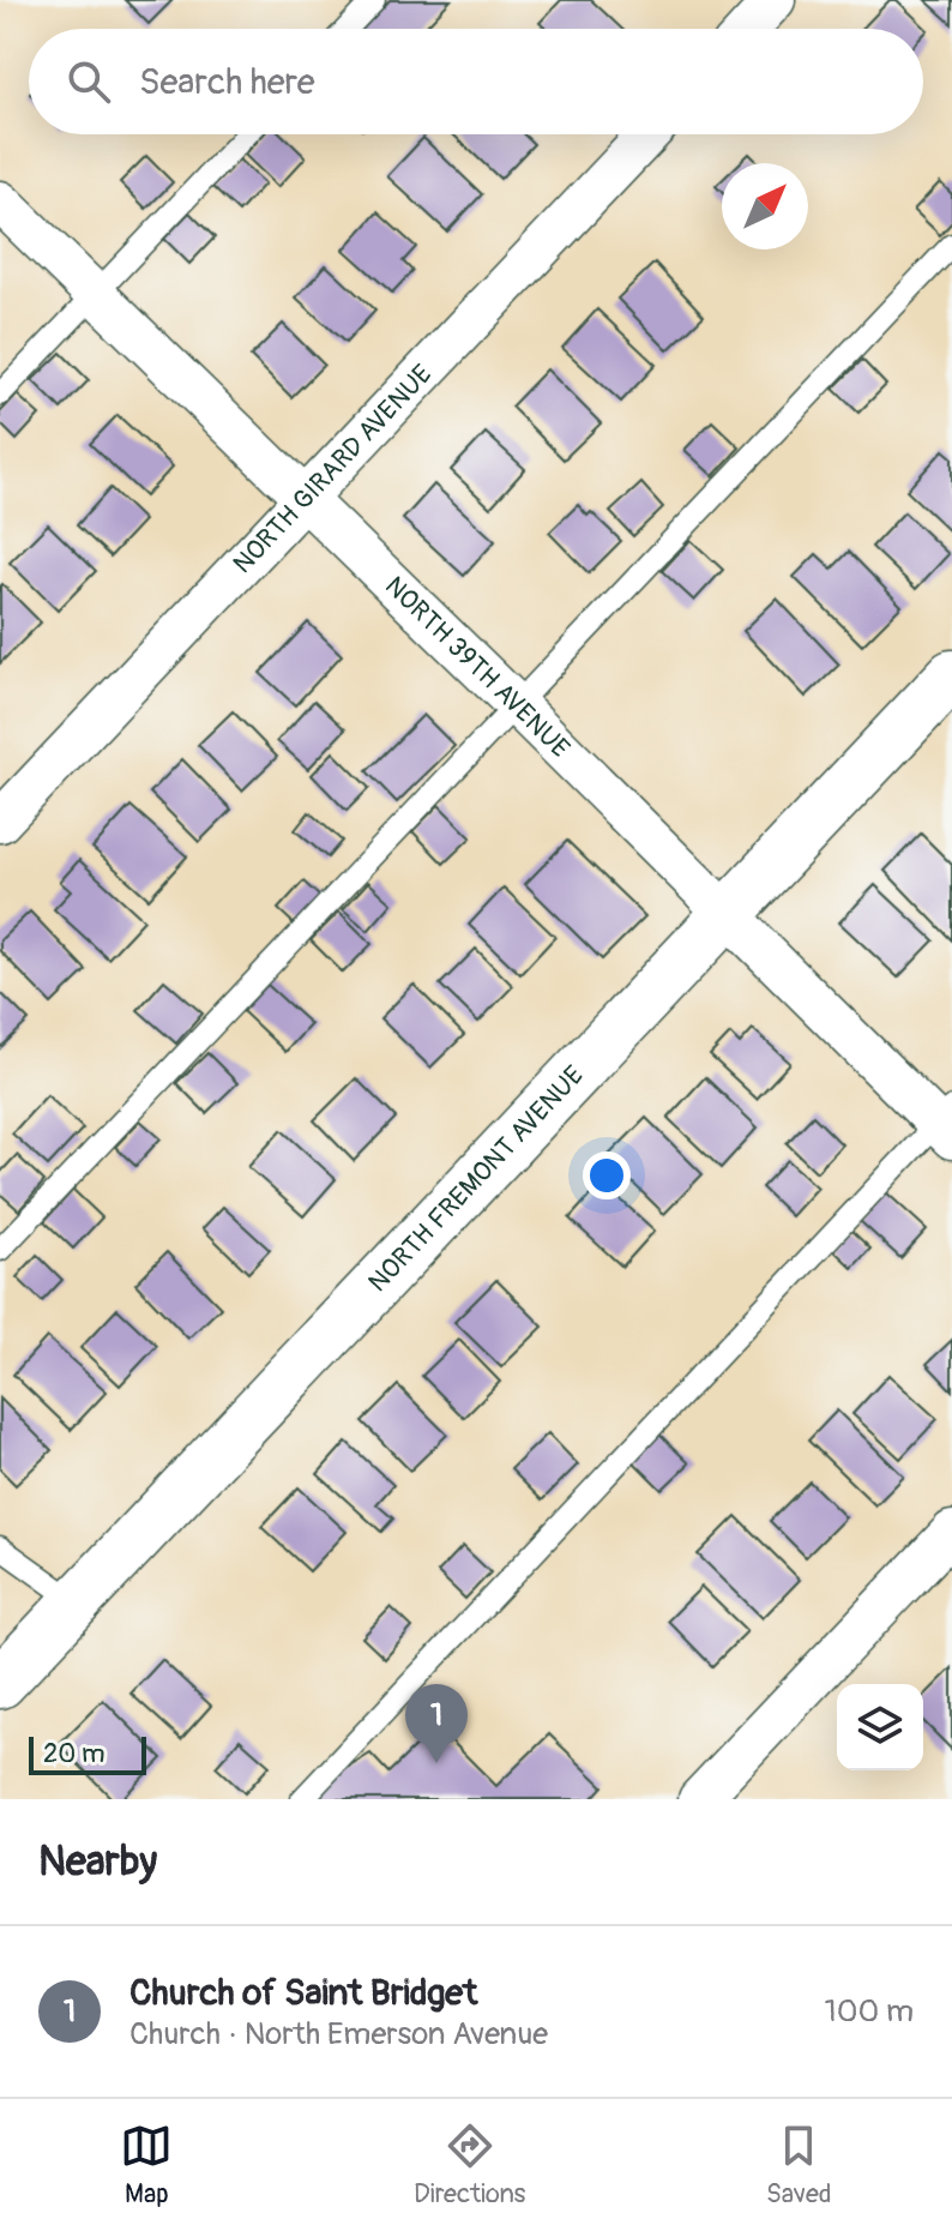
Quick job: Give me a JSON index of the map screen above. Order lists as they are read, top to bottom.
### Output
{
  "streets": {
    "street": ["NORTH GIRARD AVENUE", "NORTH 39TH AVENUE", "NORTH FREMONT AVENUE"]
  },
  "crossings": [
    ["NORTH GIRARD AVENUE", "NORTH 39TH AVENUE"],
    ["NORTH 39TH AVENUE", "NORTH FREMONT AVENUE"]
  ],
  "scale_bar": "20 m",
  "north": "top right",
  "page": {
    "search": "Search here",
    "pins": "1",
    "scale": "20 m",
    "heading": "Nearby",
    "list": [
      {
        "mark": "1",
        "name": "Church of Saint Bridget",
        "note": "Church · North Emerson Avenue",
        "value": "100 m"
      }
    ],
    "nav": ["Map", "Directions", "Saved"]
  }
}
